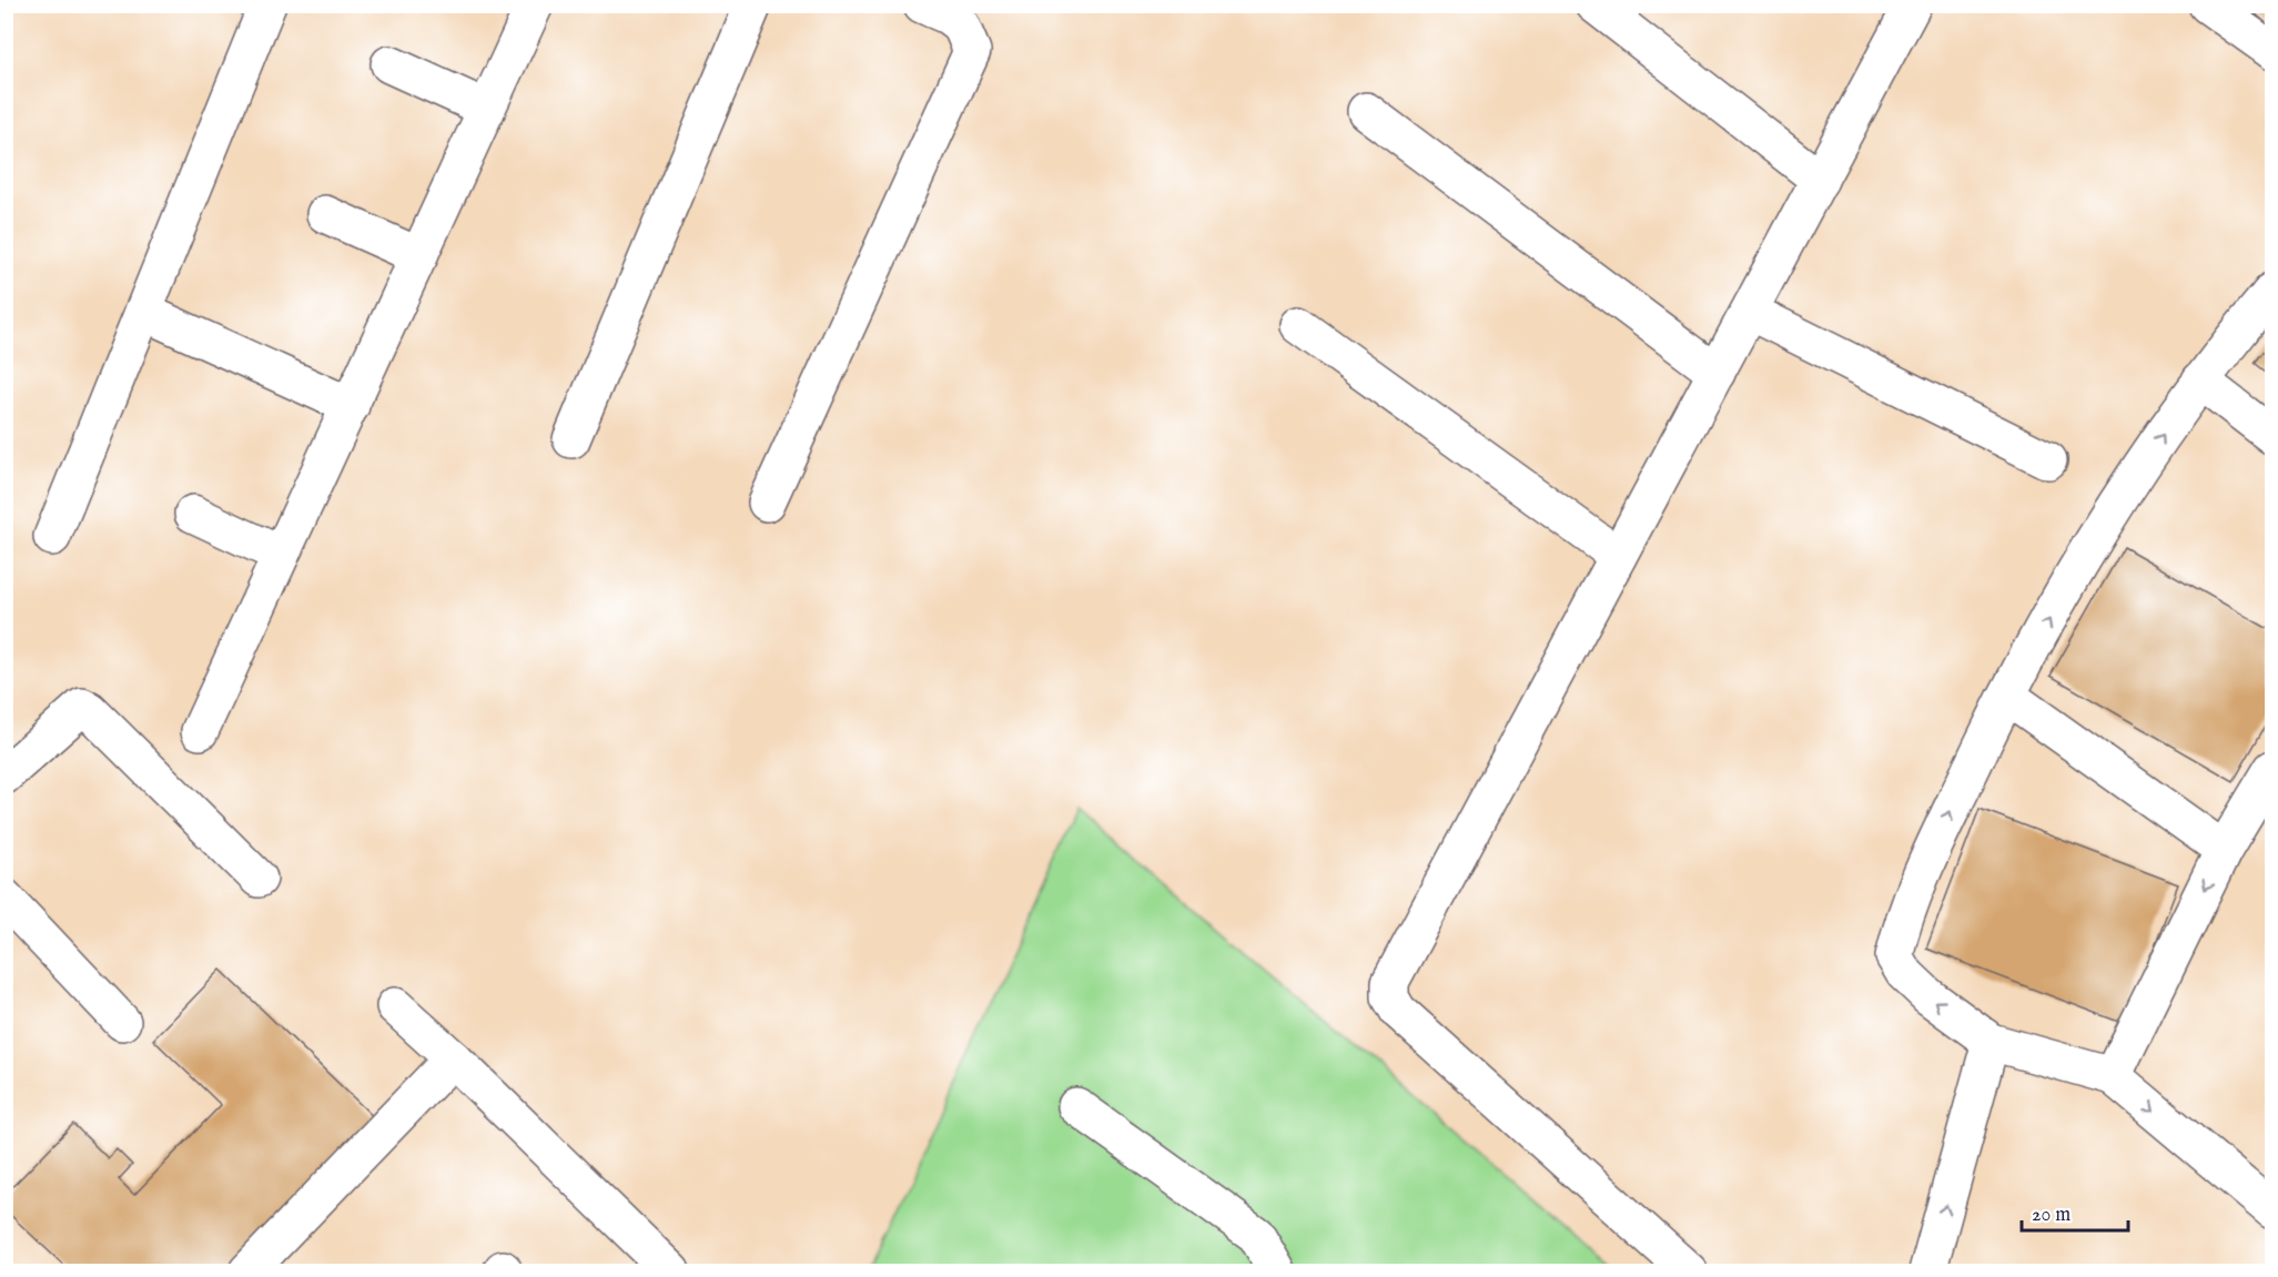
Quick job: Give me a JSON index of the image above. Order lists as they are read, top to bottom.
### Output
{
  "scale_bar": "20 m"
}
